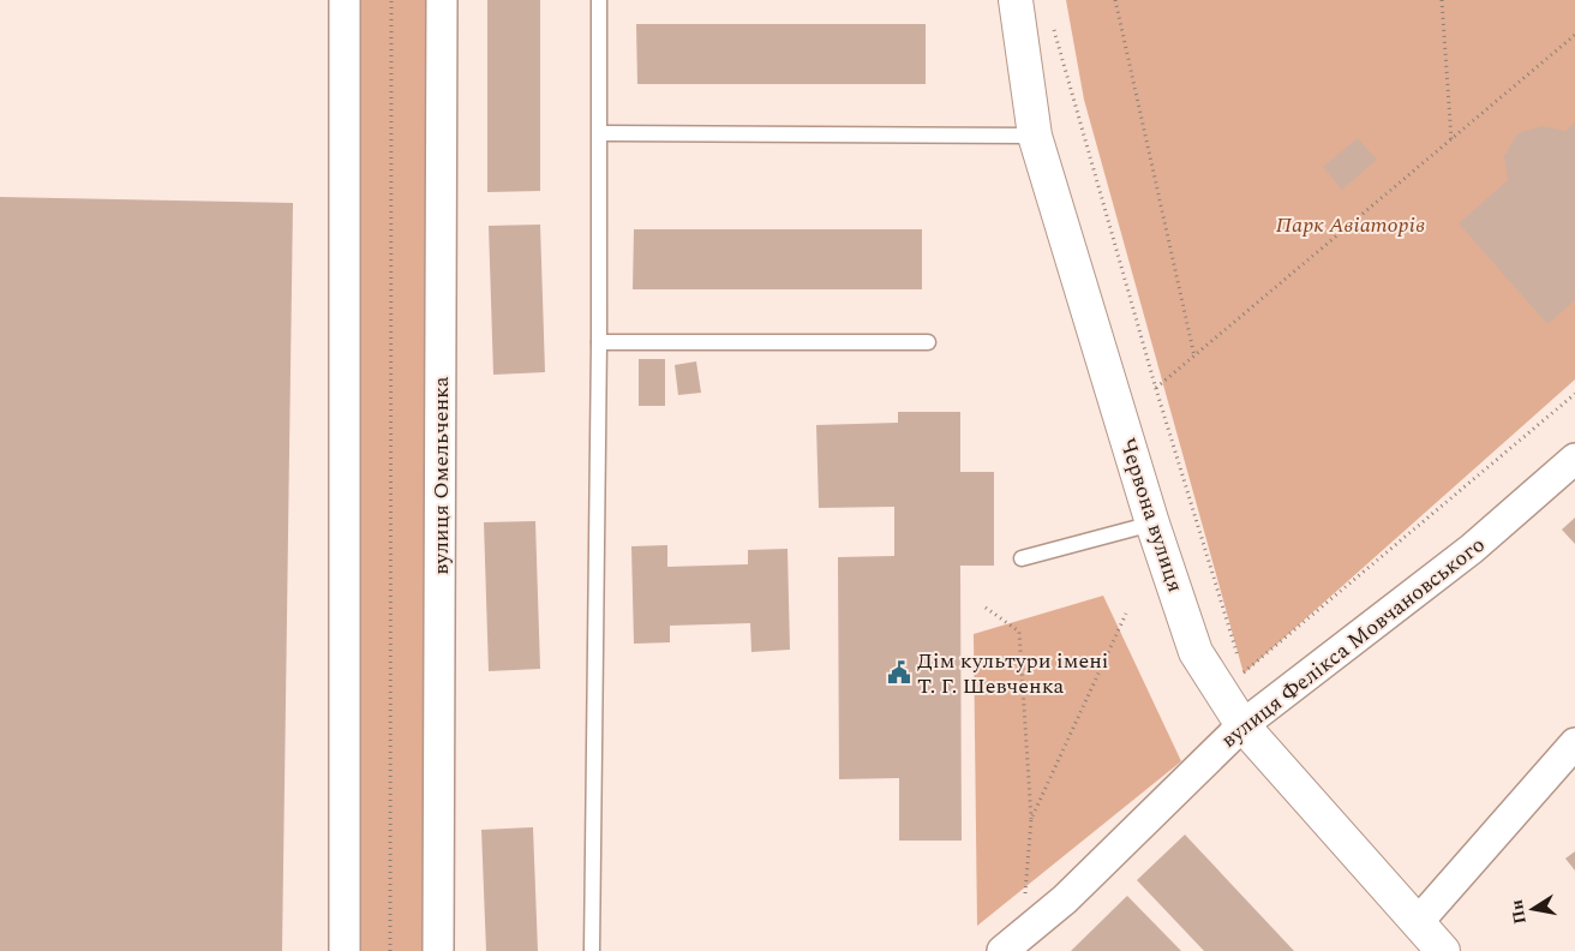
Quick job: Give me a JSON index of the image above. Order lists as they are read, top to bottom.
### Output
{
  "streets": {
    "main road": ["Червона вулиця"],
    "street": ["вулиця Омельченка", "вулиця Фелікса Мовчановського"]
  },
  "crossings": [
    ["Червона вулиця", "вулиця Фелікса Мовчановського"]
  ],
  "parks": ["Парк Авіаторів"],
  "places": {
    "public building": ["Дім культури імені Т. Г. Шевченка"]
  },
  "north": "left"
}
